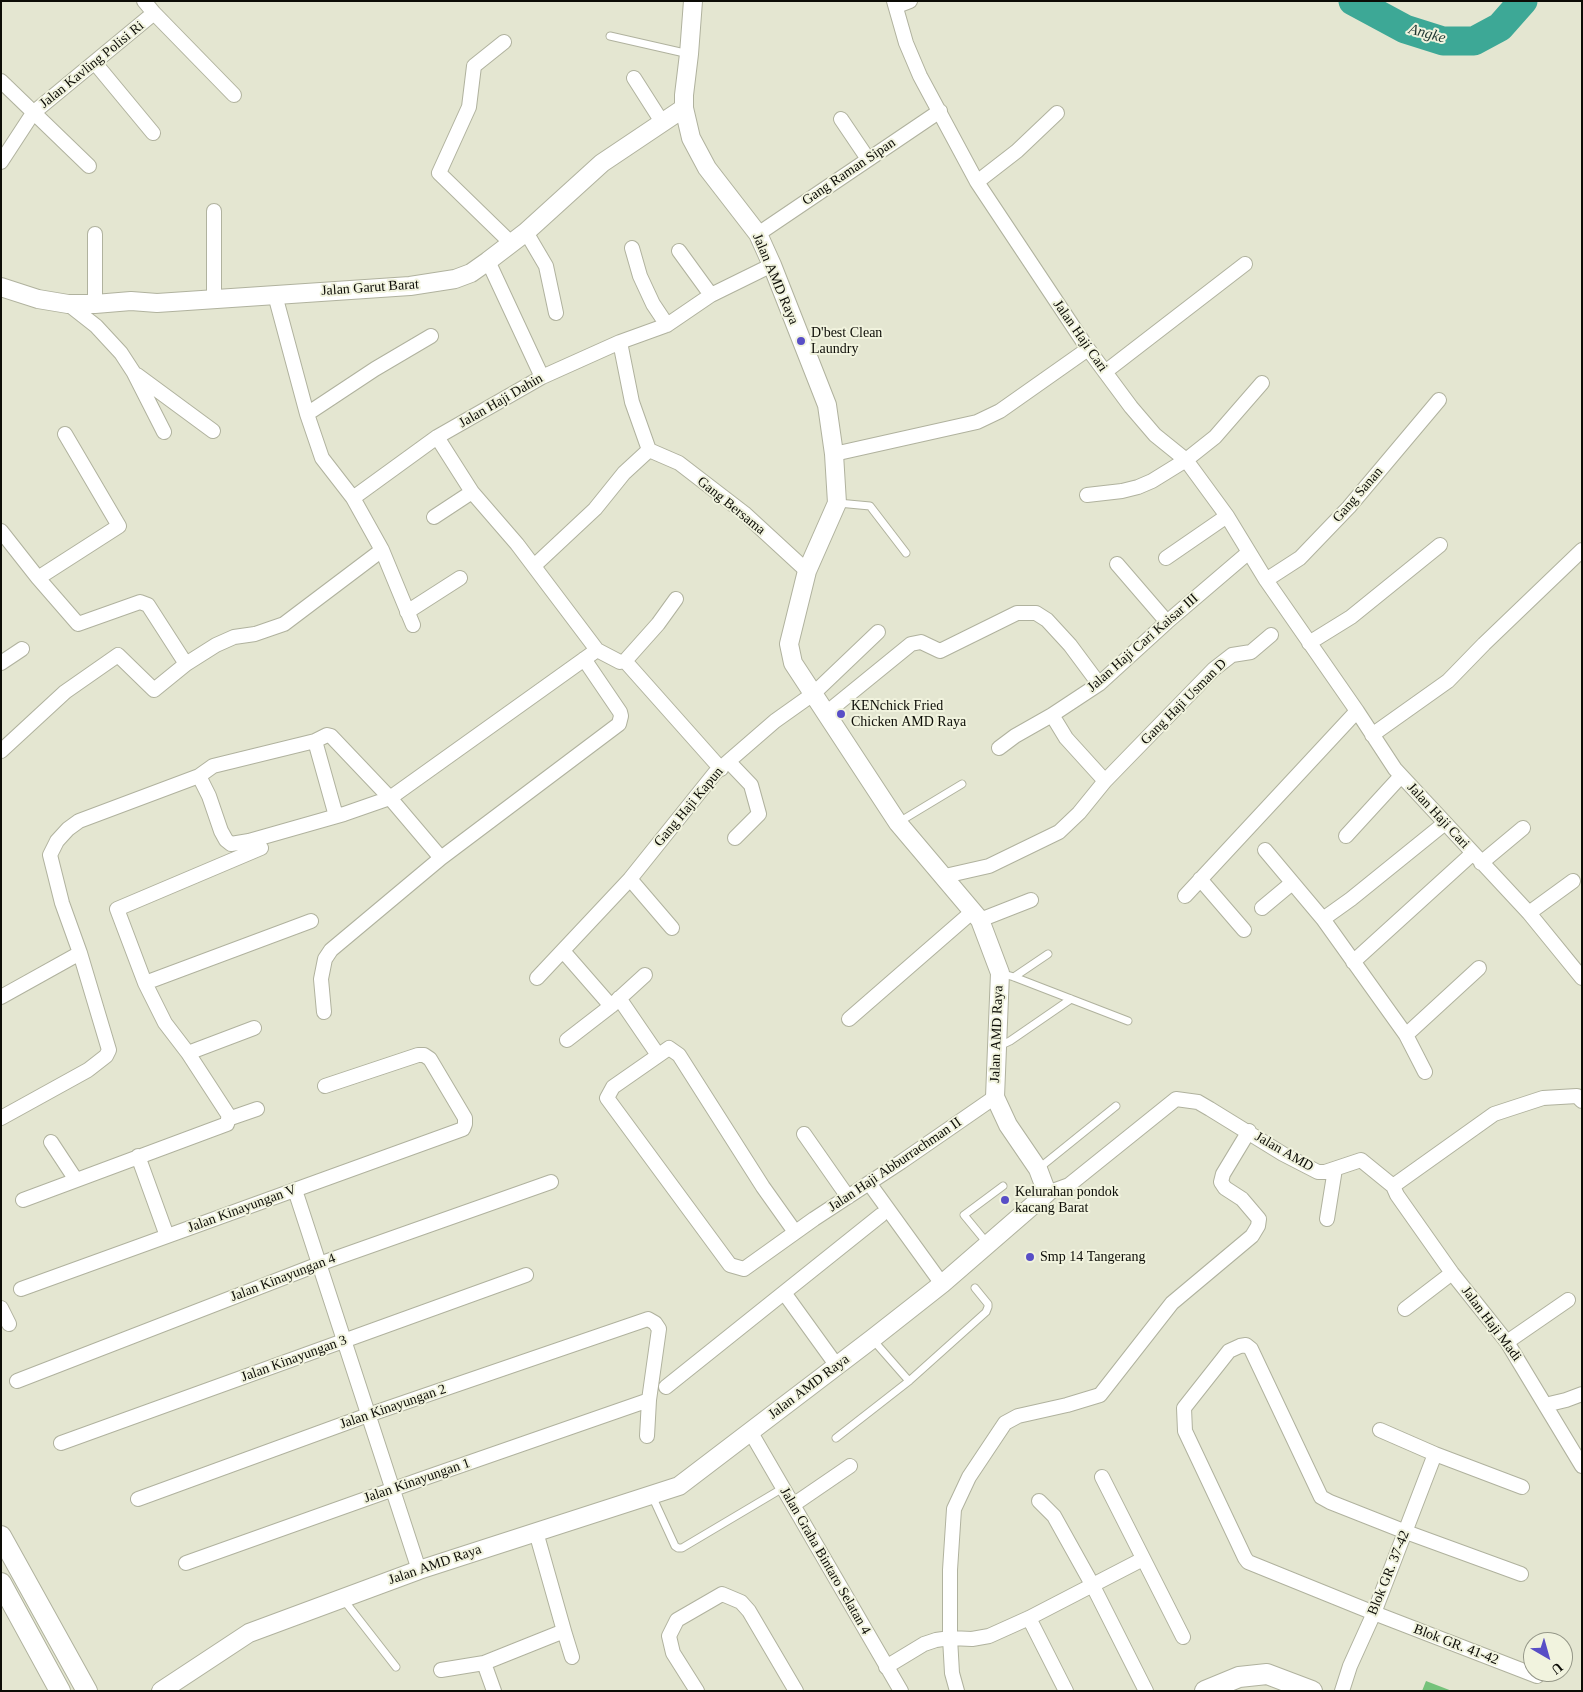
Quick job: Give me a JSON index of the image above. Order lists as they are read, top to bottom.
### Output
{
  "streets": {
    "street": [
      "Jalan Kavling Polisi Ri",
      "Gang Raman Sipan",
      "Jalan AMD Raya",
      "Jalan Garut Barat",
      "Jalan Haji Cari",
      "Jalan Haji Dahin",
      "Gang Sanan",
      "Gang Bersama",
      "Jalan Haji Cari Kaisar III",
      "Gang Haji Usman D",
      "Gang Haji Kapun",
      "Jalan AMD",
      "Jalan Haji Abburrachman II",
      "Jalan Kinayungan V",
      "Jalan Kinayungan 4",
      "Jalan Haji Madi",
      "Jalan Kinayungan 3",
      "Jalan Kinayungan 2",
      "Jalan Kinayungan 1",
      "Jalan Graha Bintaro Selatan 4",
      "Blok GR. 37-42",
      "Blok GR. 41-42"
    ]
  },
  "crossings": [
    ["Gang Raman Sipan", "Jalan AMD Raya"],
    ["Gang Raman Sipan", "Jalan Haji Cari"],
    ["Jalan AMD Raya", "Jalan Garut Barat"],
    ["Jalan AMD Raya", "Jalan Haji Dahin"],
    ["Jalan AMD Raya", "Gang Bersama"],
    ["Jalan AMD Raya", "Gang Haji Usman D"],
    ["Jalan AMD Raya", "Gang Haji Kapun"],
    ["Jalan AMD Raya", "Jalan AMD"],
    ["Jalan AMD Raya", "Jalan Haji Abburrachman II"],
    ["Jalan AMD Raya", "Jalan Graha Bintaro Selatan 4"],
    ["Jalan Haji Cari", "Gang Sanan"],
    ["Jalan Haji Cari", "Jalan Haji Cari Kaisar III"],
    ["Jalan AMD", "Jalan Haji Madi"],
    ["Jalan Kinayungan 2", "Jalan Kinayungan 1"],
    ["Blok GR. 37-42", "Blok GR. 41-42"]
  ],
  "water": ["Angke"],
  "places": [
    "D'best Clean Laundry",
    "KENchick Fried Chicken AMD Raya",
    "Kelurahan pondok kacang Barat",
    "Smp 14 Tangerang"
  ],
  "north": "bottom right"
}
